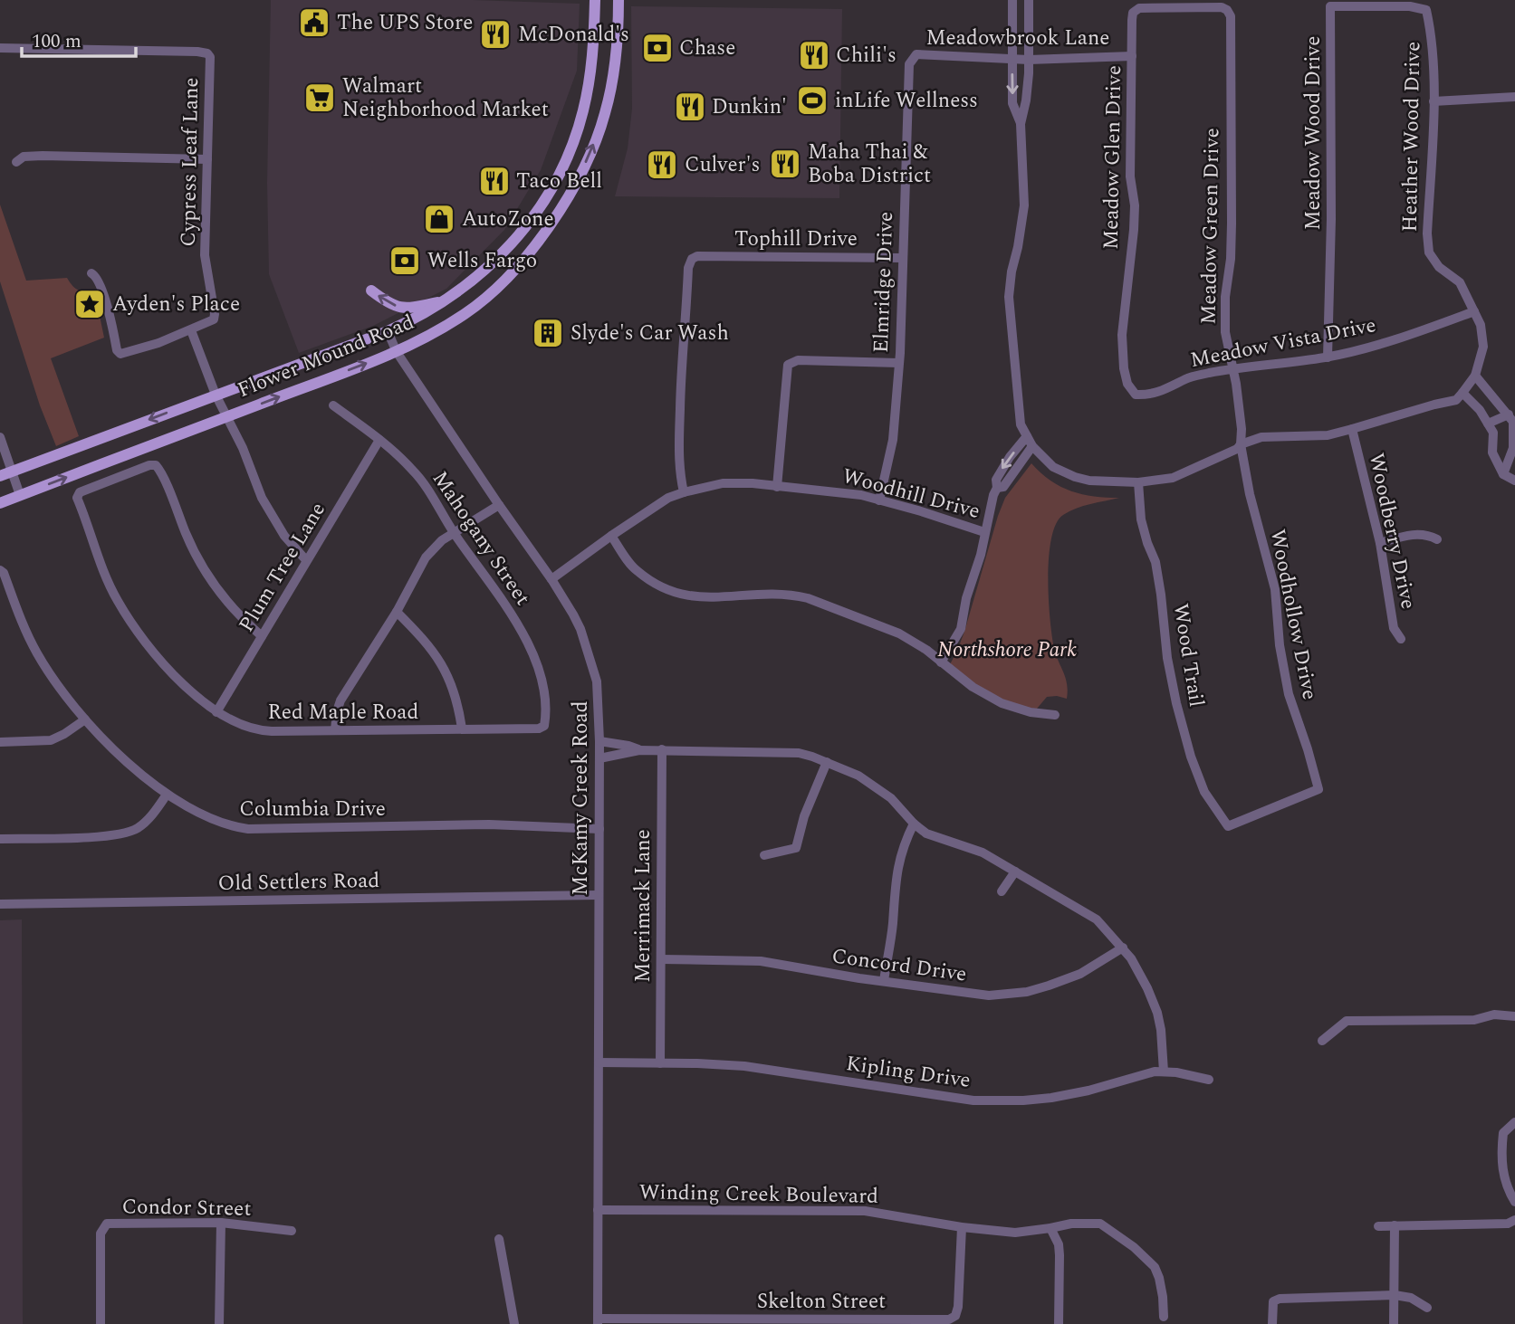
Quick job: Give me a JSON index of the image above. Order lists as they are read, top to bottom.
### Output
{
  "streets": {
    "main road": ["Flower Mound Road"],
    "street": [
      "Meadowbrook Lane",
      "Meadow Wood Drive",
      "Heather Wood Drive",
      "Meadow Glen Drive",
      "Cypress Leaf Lane",
      "Meadow Green Drive",
      "Tophill Drive",
      "Elmridge Drive",
      "Meadow Vista Drive",
      "Woodhill Drive",
      "Woodberry Drive",
      "Mahogany Street",
      "Plum Tree Lane",
      "Woodhollow Drive",
      "Wood Trail",
      "Red Maple Road",
      "McKamy Creek Road",
      "Columbia Drive",
      "Old Settlers Road",
      "Merrimack Lane",
      "Concord Drive",
      "Kipling Drive",
      "Winding Creek Boulevard",
      "Condor Street",
      "Skelton Street"
    ]
  },
  "crossings": [
    ["Meadowbrook Lane", "Meadow Glen Drive"],
    ["Meadowbrook Lane", "Elmridge Drive"],
    ["Meadow Wood Drive", "Heather Wood Drive"],
    ["Meadow Wood Drive", "Meadow Vista Drive"],
    ["Heather Wood Drive", "Meadow Vista Drive"],
    ["Meadow Glen Drive", "Meadow Green Drive"],
    ["Meadow Glen Drive", "Meadow Vista Drive"],
    ["Meadow Green Drive", "Meadow Vista Drive"],
    ["Meadow Green Drive", "Woodhollow Drive"],
    ["Tophill Drive", "Elmridge Drive"],
    ["Tophill Drive", "Woodhill Drive"],
    ["Elmridge Drive", "Woodhill Drive"],
    ["Flower Mound Road", "McKamy Creek Road"],
    ["Woodhill Drive", "McKamy Creek Road"],
    ["Mahogany Street", "Plum Tree Lane"],
    ["Mahogany Street", "Red Maple Road"],
    ["Plum Tree Lane", "Red Maple Road"],
    ["Woodhollow Drive", "Wood Trail"],
    ["McKamy Creek Road", "Columbia Drive"],
    ["McKamy Creek Road", "Old Settlers Road"],
    ["McKamy Creek Road", "Kipling Drive"],
    ["McKamy Creek Road", "Winding Creek Boulevard"],
    ["McKamy Creek Road", "Skelton Street"],
    ["Merrimack Lane", "Concord Drive"],
    ["Merrimack Lane", "Kipling Drive"],
    ["Winding Creek Boulevard", "Skelton Street"]
  ],
  "parks": ["Northshore Park"],
  "places": {
    "public building": ["The UPS Store"],
    "restaurant": [
      "McDonald's",
      "Chili's",
      "Dunkin'",
      "Maha Thai & Boba District",
      "Culver's",
      "Taco Bell"
    ],
    "bank": ["Chase", "Wells Fargo"],
    "supermarket": ["Walmart Neighborhood Market"],
    "sports": ["inLife Wellness"],
    "shop": ["AutoZone"],
    "place": ["Ayden's Place"],
    "building": ["Slyde's Car Wash"]
  },
  "scale_bar": "100 m"
}
